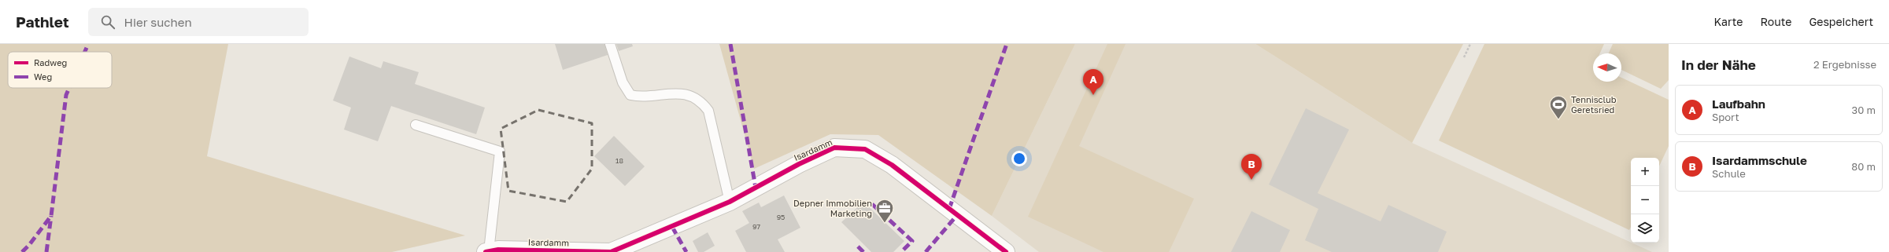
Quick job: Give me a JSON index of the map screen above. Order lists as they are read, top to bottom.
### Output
{
  "streets": {
    "street": ["Isardamm"]
  },
  "places": {
    "sports": ["Tennisclub Geretsried"],
    "office": ["Depner Immobilien Marketing"]
  },
  "house_numbers": ["18", "95", "97"],
  "legend": ["Radweg", "Weg"],
  "north": "left",
  "page": {
    "header": "Pathlet",
    "search": "Hier suchen",
    "nav": ["Karte", "Route", "Gespeichert"],
    "heading": ["In der Nähe", "2 Ergebnisse"],
    "pins": ["A", "B"],
    "list": [
      {
        "mark": "A",
        "name": "Laufbahn",
        "note": "Sport",
        "value": "30 m"
      },
      {
        "mark": "B",
        "name": "Isardammschule",
        "note": "Schule",
        "value": "80 m"
      }
    ],
    "map_buttons": ["+", "−"]
  }
}
